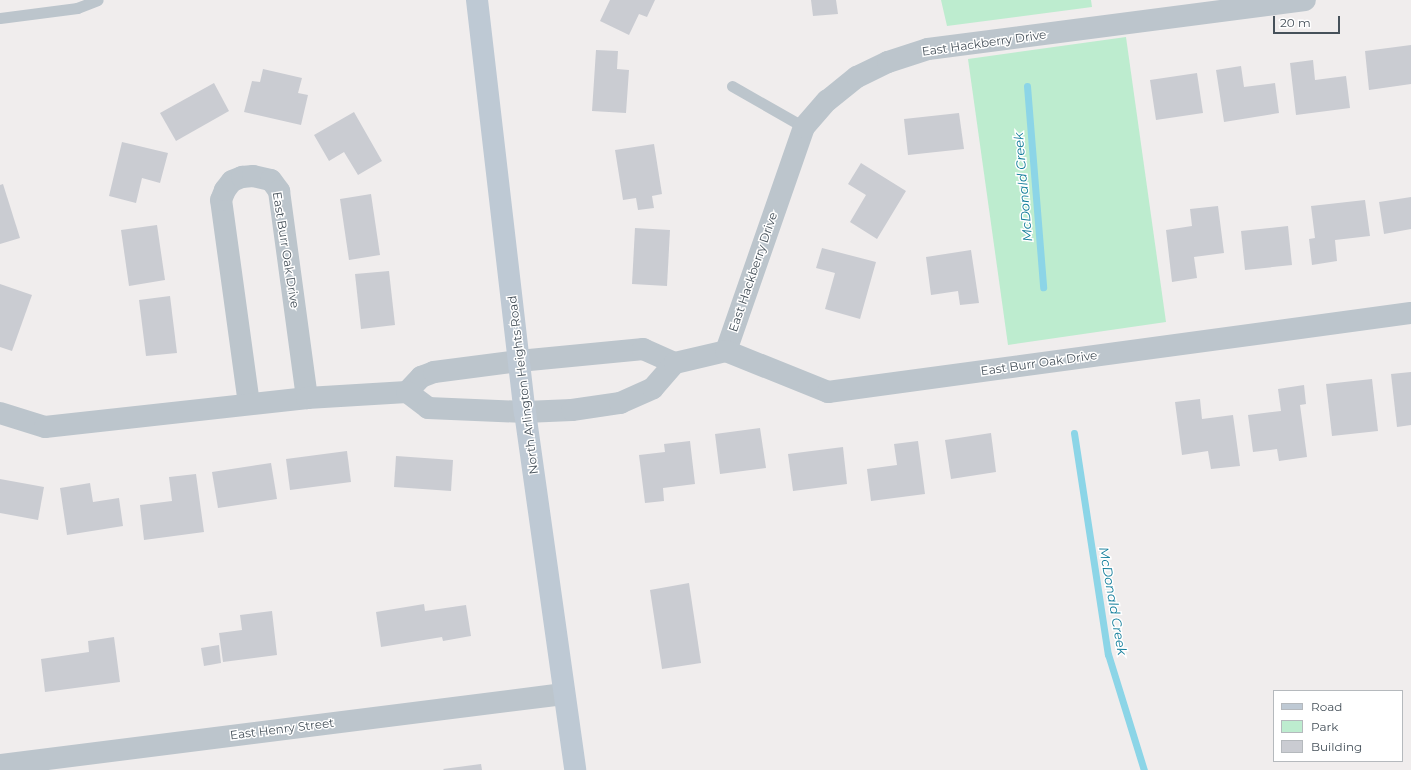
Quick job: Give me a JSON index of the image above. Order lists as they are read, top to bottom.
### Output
{
  "streets": {
    "main road": ["North Arlington Heights Road"],
    "street": ["East Hackberry Drive", "East Burr Oak Drive", "East Henry Street"]
  },
  "crossings": [
    ["East Hackberry Drive", "East Burr Oak Drive"],
    ["North Arlington Heights Road", "East Henry Street"]
  ],
  "water": ["McDonald Creek"],
  "legend": ["Road", "Park", "Building"],
  "scale_bar": "20 m"
}
